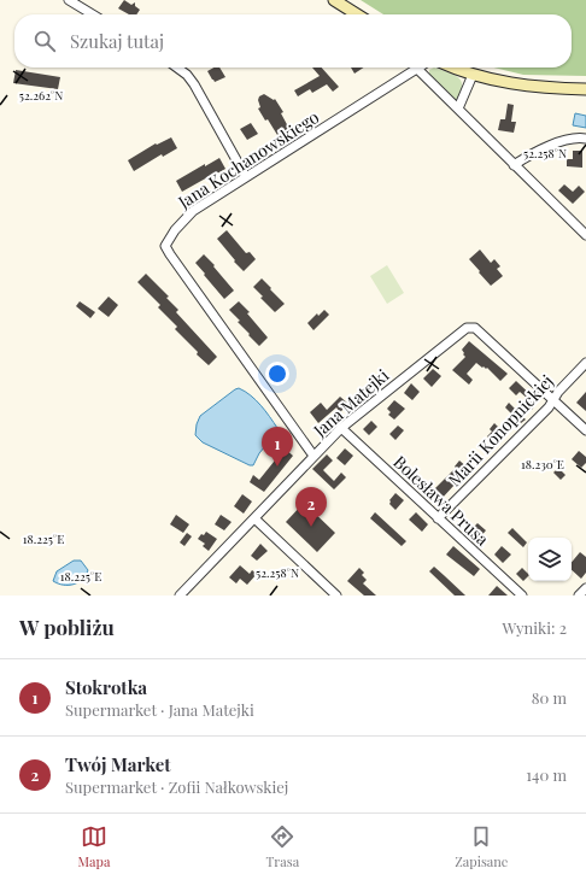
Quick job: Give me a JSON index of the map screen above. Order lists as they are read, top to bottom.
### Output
{
  "streets": {
    "street": [
      "Jana Kochanowskiego",
      "Jana Matejki",
      "Marii Konopnickiej",
      "Bolesława Prusa"
    ]
  },
  "crossings": [
    ["Jana Kochanowskiego", "Jana Matejki"],
    ["Jana Matejki", "Marii Konopnickiej"],
    ["Jana Matejki", "Bolesława Prusa"],
    ["Marii Konopnickiej", "Bolesława Prusa"]
  ],
  "page": {
    "search": "Szukaj tutaj",
    "pins": ["1", "2"],
    "heading": ["W pobliżu", "Wyniki: 2"],
    "list": [
      {
        "mark": "1",
        "name": "Stokrotka",
        "note": "Supermarket · Jana Matejki",
        "value": "80 m"
      },
      {
        "mark": "2",
        "name": "Twój Market",
        "note": "Supermarket · Zofii Nałkowskiej",
        "value": "140 m"
      }
    ],
    "nav": ["Mapa", "Trasa", "Zapisane"]
  },
  "coordinates": [
    "52.262°N",
    "52.258°N",
    "18.230°E",
    "18.225°E"
  ]
}
